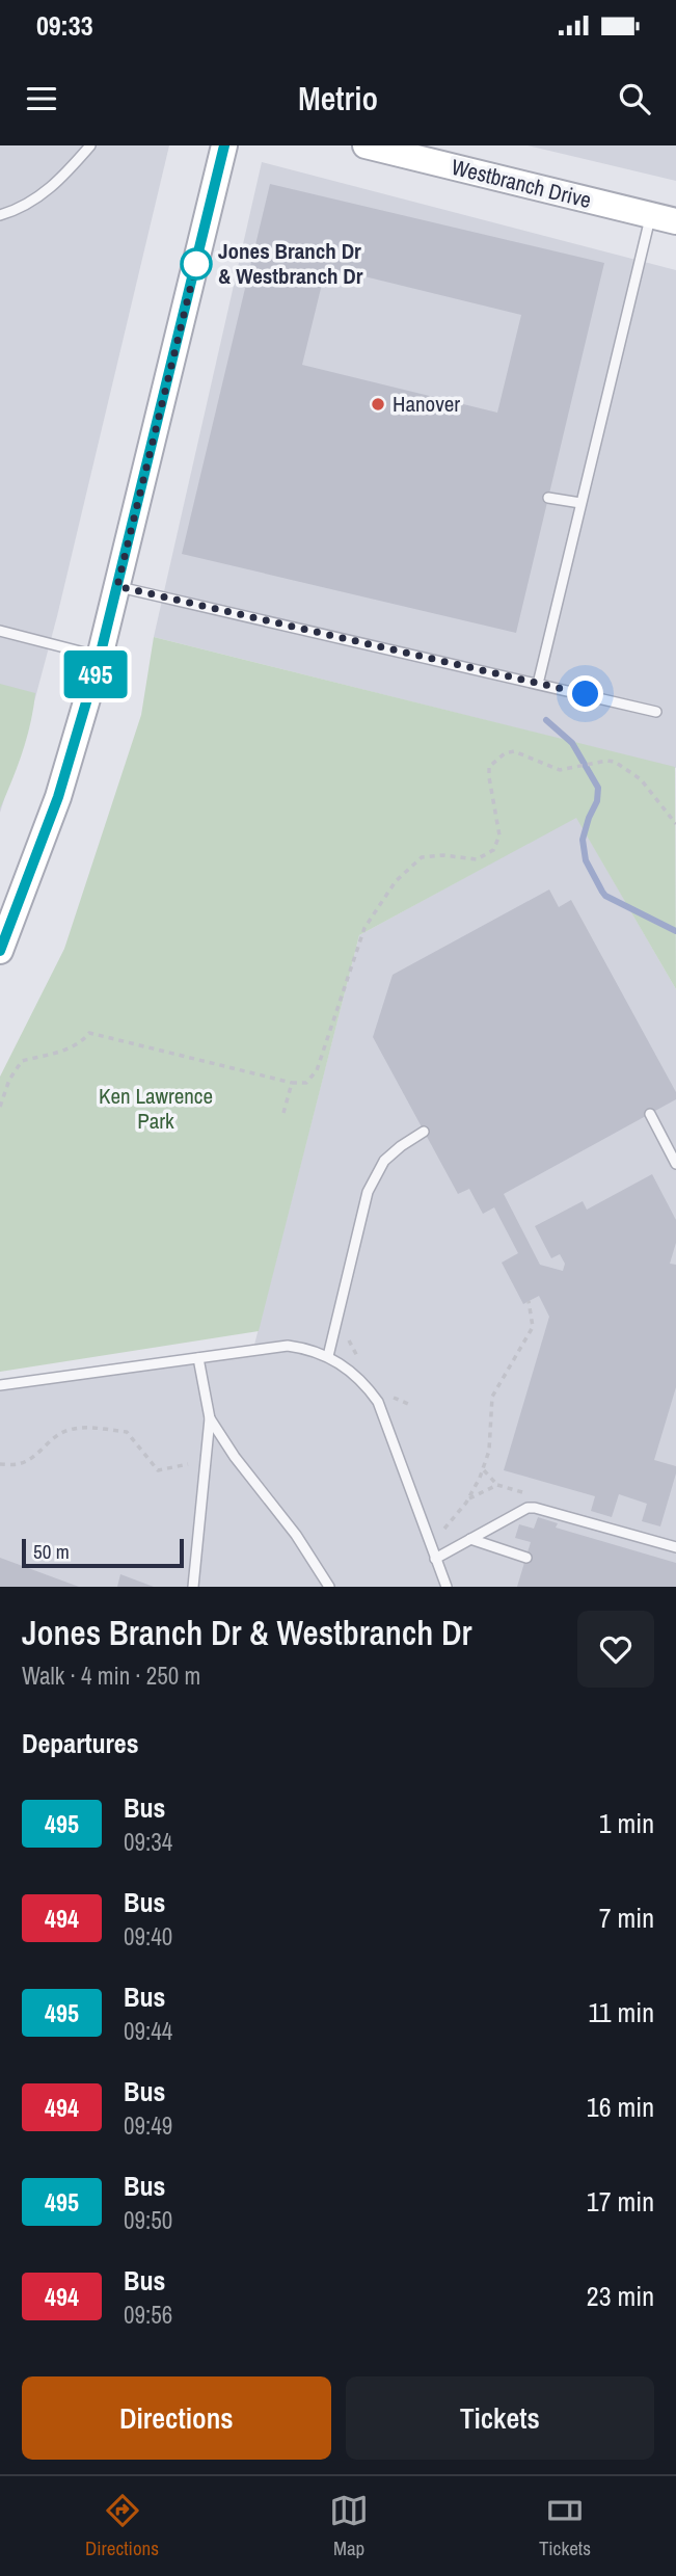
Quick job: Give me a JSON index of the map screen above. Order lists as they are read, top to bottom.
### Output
{
  "streets": {
    "main road": ["Westbranch Drive"]
  },
  "parks": ["Ken Lawrence Park"],
  "places": ["Jones Branch Dr & Westbranch Dr", "Hanover"],
  "lines": ["bus line 495"],
  "scale_bar": "50 m",
  "page": {
    "status": "09:33",
    "header": "Metrio",
    "on_map": "495",
    "scale": "50 m",
    "heading": [
      ["Jones Branch Dr & Westbranch Dr", "Walk · 4 min · 250 m"],
      "Departures"
    ],
    "list": [
      {
        "mark": "495",
        "name": "Bus",
        "note": "09:34",
        "value": "1 min"
      },
      {
        "mark": "494",
        "name": "Bus",
        "note": "09:40",
        "value": "7 min"
      },
      {
        "mark": "495",
        "name": "Bus",
        "note": "09:44",
        "value": "11 min"
      },
      {
        "mark": "494",
        "name": "Bus",
        "note": "09:49",
        "value": "16 min"
      },
      {
        "mark": "495",
        "name": "Bus",
        "note": "09:50",
        "value": "17 min"
      },
      {
        "mark": "494",
        "name": "Bus",
        "note": "09:56",
        "value": "23 min"
      }
    ],
    "buttons": ["Directions", "Tickets"],
    "tabs": ["Directions", "Map", "Tickets"]
  }
}
